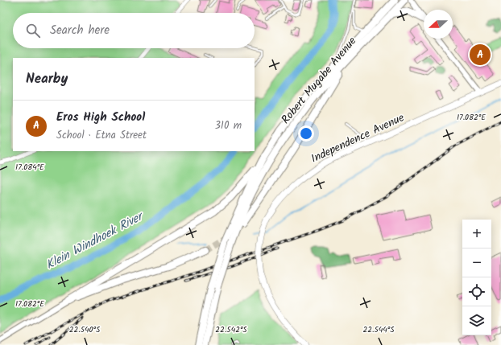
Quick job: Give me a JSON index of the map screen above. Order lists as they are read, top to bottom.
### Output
{
  "streets": {
    "main road": ["Robert Mugabe Avenue", "Independence Avenue"]
  },
  "water": ["Klein Windhoek River"],
  "north": "left",
  "page": {
    "search": "Search here",
    "pins": "A",
    "heading": "Nearby",
    "list": [
      {
        "mark": "A",
        "name": "Eros High School",
        "note": "School · Etna Street",
        "value": "310 m"
      }
    ],
    "map_buttons": ["+", "−"]
  },
  "coordinates": [
    "17.082°E",
    "17.084°E",
    "22.540°S",
    "22.542°S",
    "22.544°S"
  ]
}
